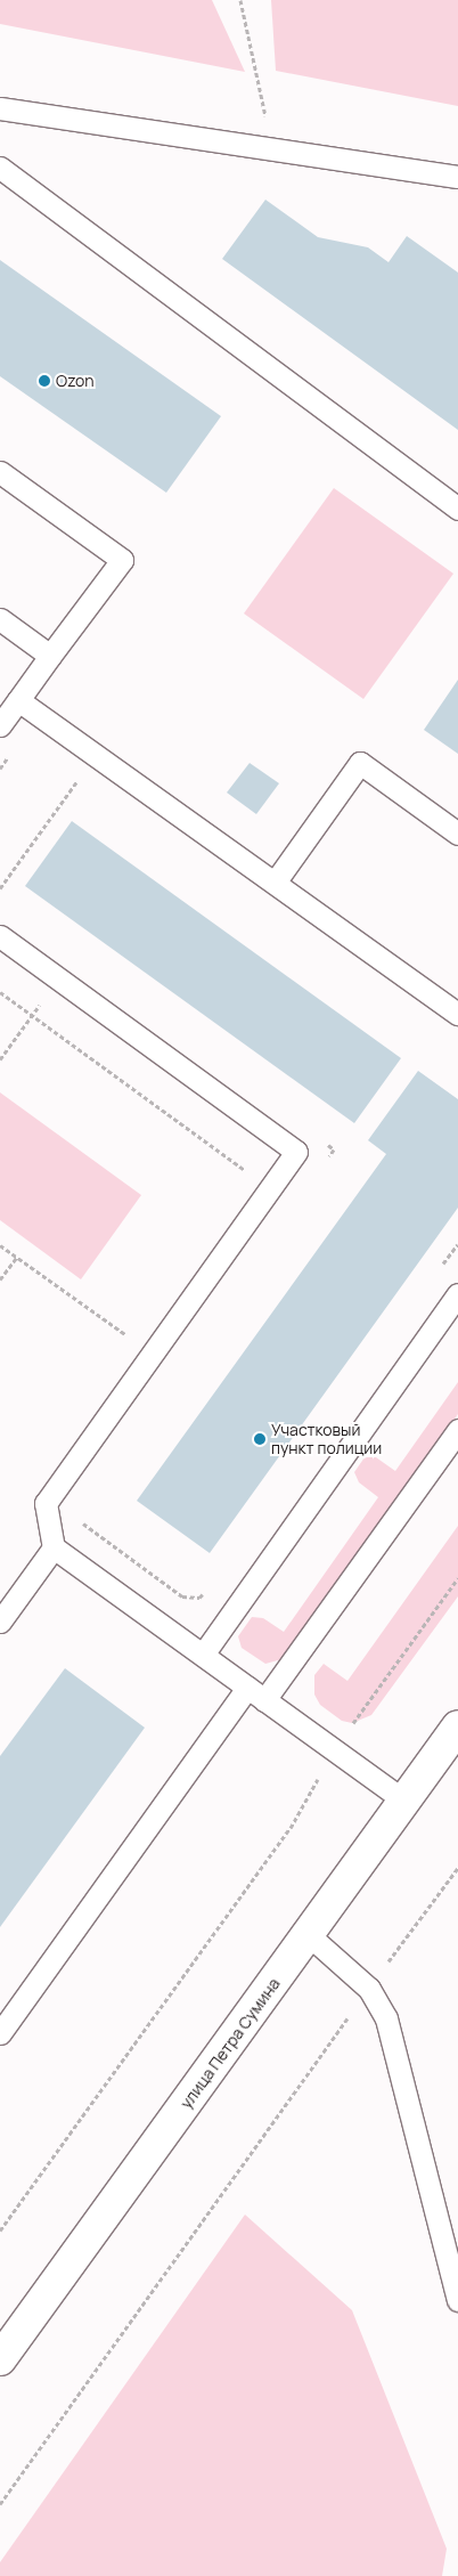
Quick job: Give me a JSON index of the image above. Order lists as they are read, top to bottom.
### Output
{
  "streets": {
    "street": ["улица Петра Сумина"]
  },
  "places": ["Ozon", "Участковый пункт полиции"]
}
